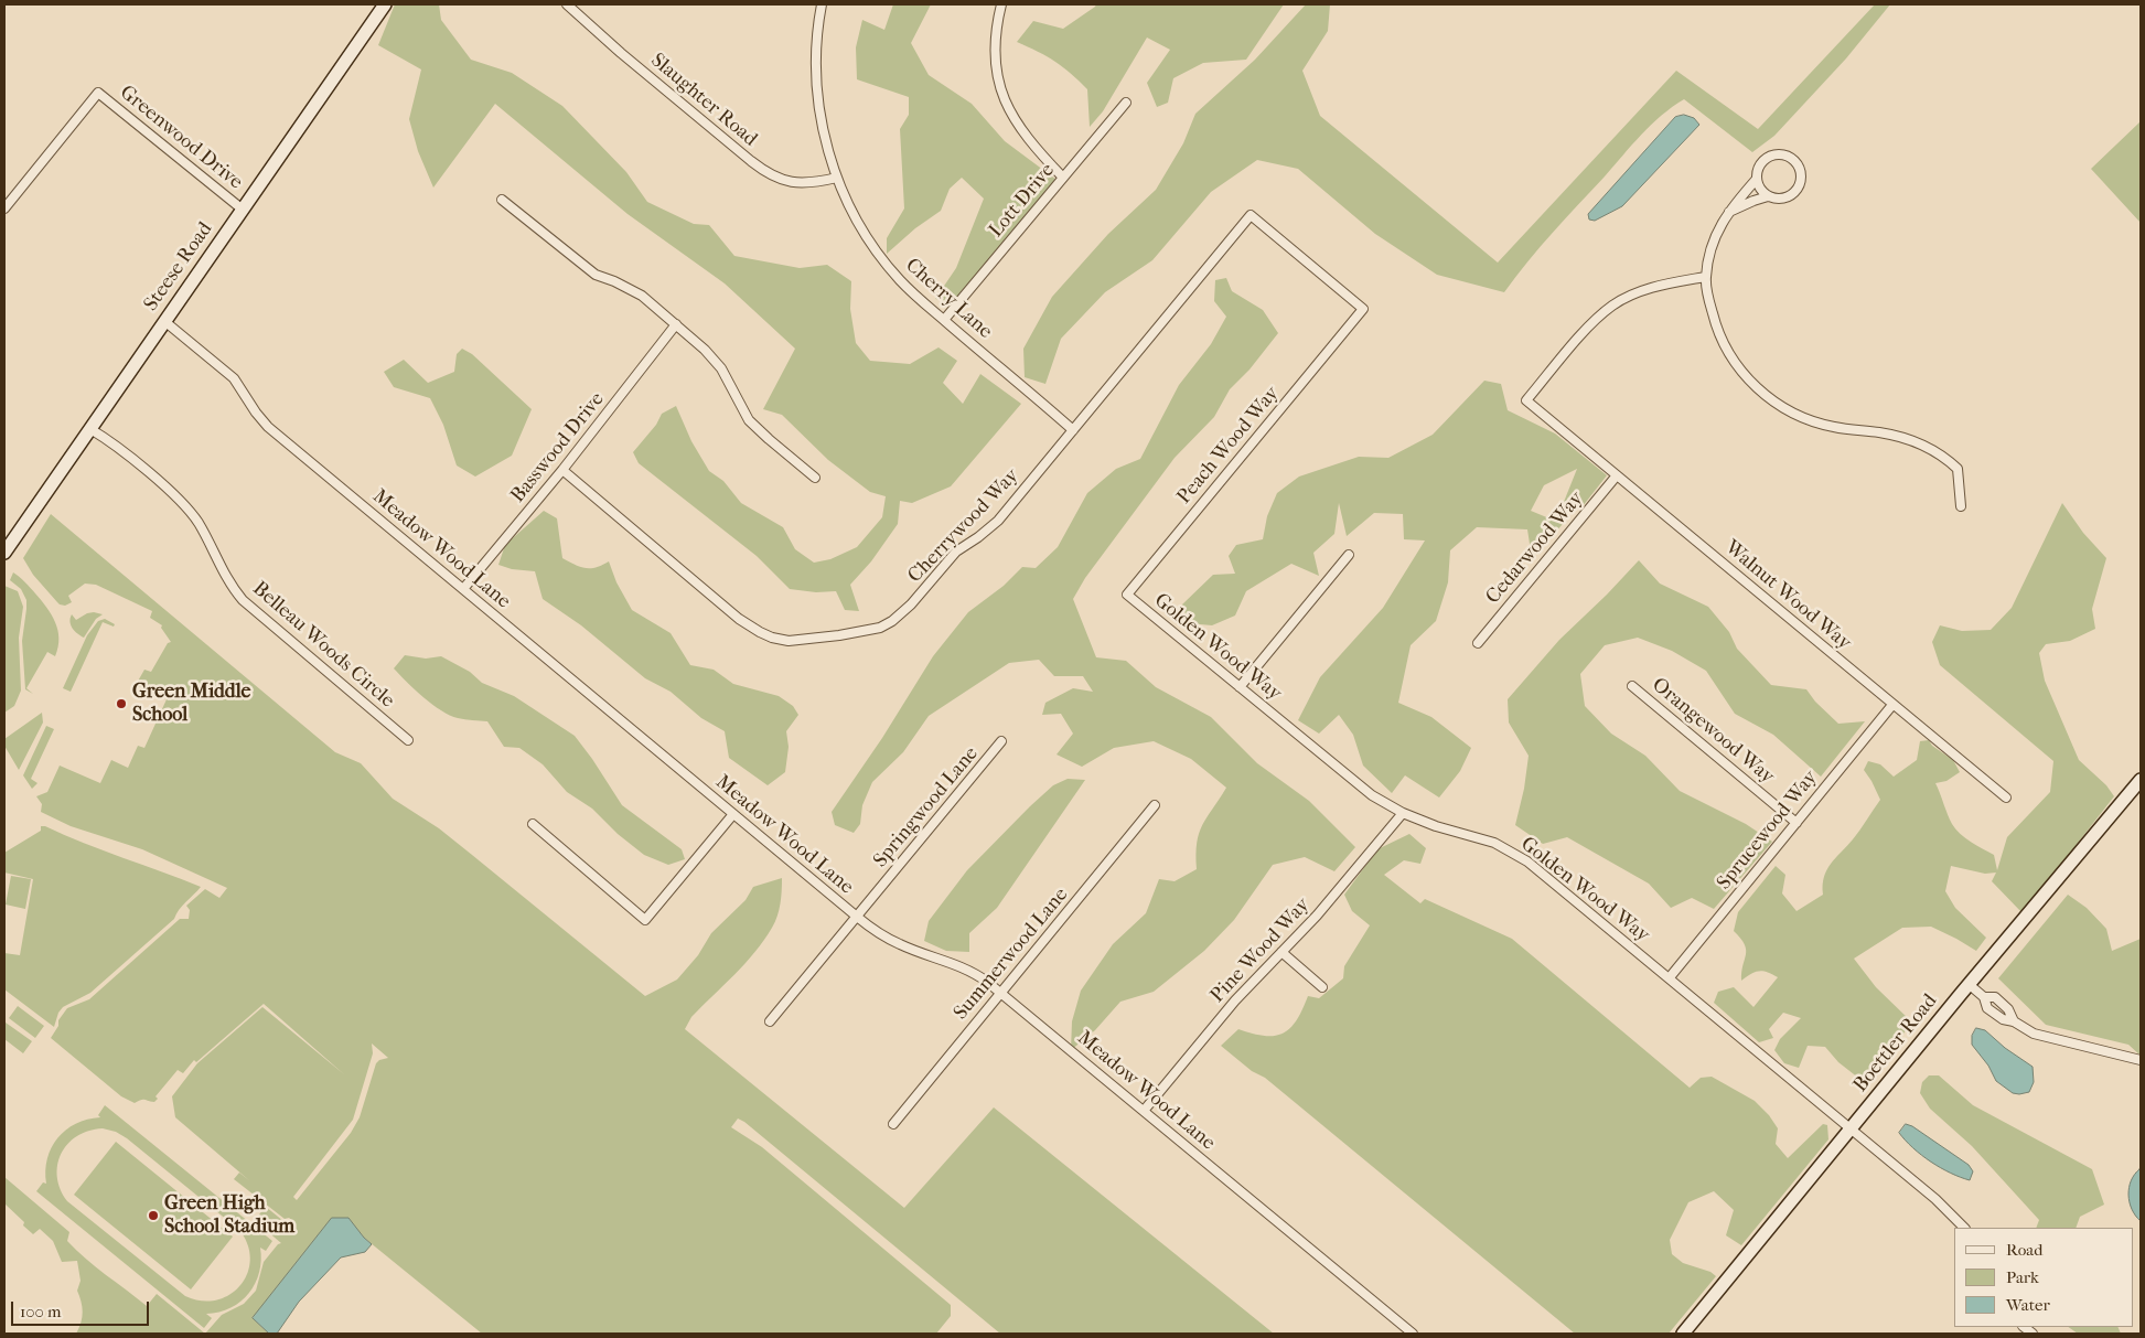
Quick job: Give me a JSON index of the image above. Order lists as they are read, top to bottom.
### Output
{
  "streets": {
    "street": [
      "Slaughter Road",
      "Greenwood Drive",
      "Lott Drive",
      "Steese Road",
      "Cherry Lane",
      "Peach Wood Way",
      "Basswood Drive",
      "Cherrywood Way",
      "Cedarwood Way",
      "Meadow Wood Lane",
      "Walnut Wood Way",
      "Belleau Woods Circle",
      "Golden Wood Way",
      "Orangewood Way",
      "Springwood Lane",
      "Sprucewood Way",
      "Pine Wood Way",
      "Summerwood Lane",
      "Boettler Road"
    ]
  },
  "crossings": [
    ["Slaughter Road", "Cherry Lane"],
    ["Greenwood Drive", "Steese Road"],
    ["Lott Drive", "Cherry Lane"],
    ["Steese Road", "Meadow Wood Lane"],
    ["Steese Road", "Belleau Woods Circle"],
    ["Cherry Lane", "Cherrywood Way"],
    ["Peach Wood Way", "Cherrywood Way"],
    ["Peach Wood Way", "Golden Wood Way"],
    ["Basswood Drive", "Cherrywood Way"],
    ["Basswood Drive", "Meadow Wood Lane"],
    ["Cedarwood Way", "Walnut Wood Way"],
    ["Meadow Wood Lane", "Springwood Lane"],
    ["Meadow Wood Lane", "Pine Wood Way"],
    ["Meadow Wood Lane", "Summerwood Lane"],
    ["Walnut Wood Way", "Sprucewood Way"],
    ["Golden Wood Way", "Sprucewood Way"],
    ["Golden Wood Way", "Pine Wood Way"],
    ["Golden Wood Way", "Boettler Road"],
    ["Orangewood Way", "Sprucewood Way"]
  ],
  "places": ["Green Middle School", "Green High School Stadium"],
  "legend": ["Road", "Park", "Water"],
  "scale_bar": "100 m"
}
